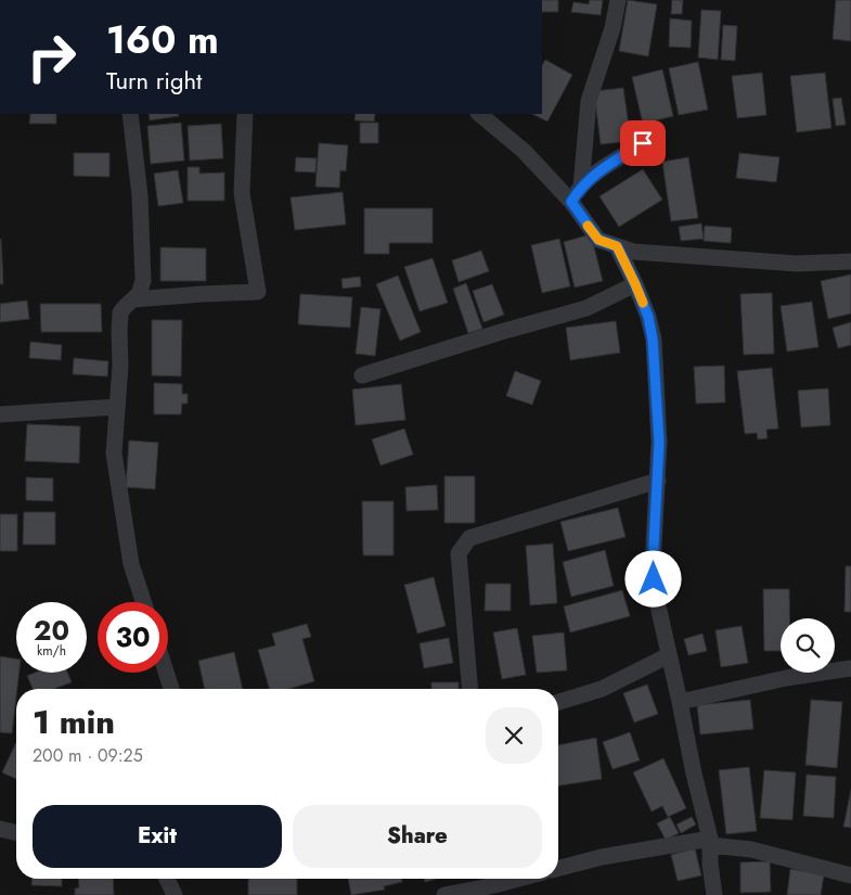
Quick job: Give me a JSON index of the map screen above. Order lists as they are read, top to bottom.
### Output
{
  "page": {
    "turn": ["160 m", "Turn right"],
    "speed": "20 km/h",
    "limit": "30",
    "heading": ["1 min", "200 m · 09:25"],
    "buttons": ["Exit", "Share"]
  }
}
